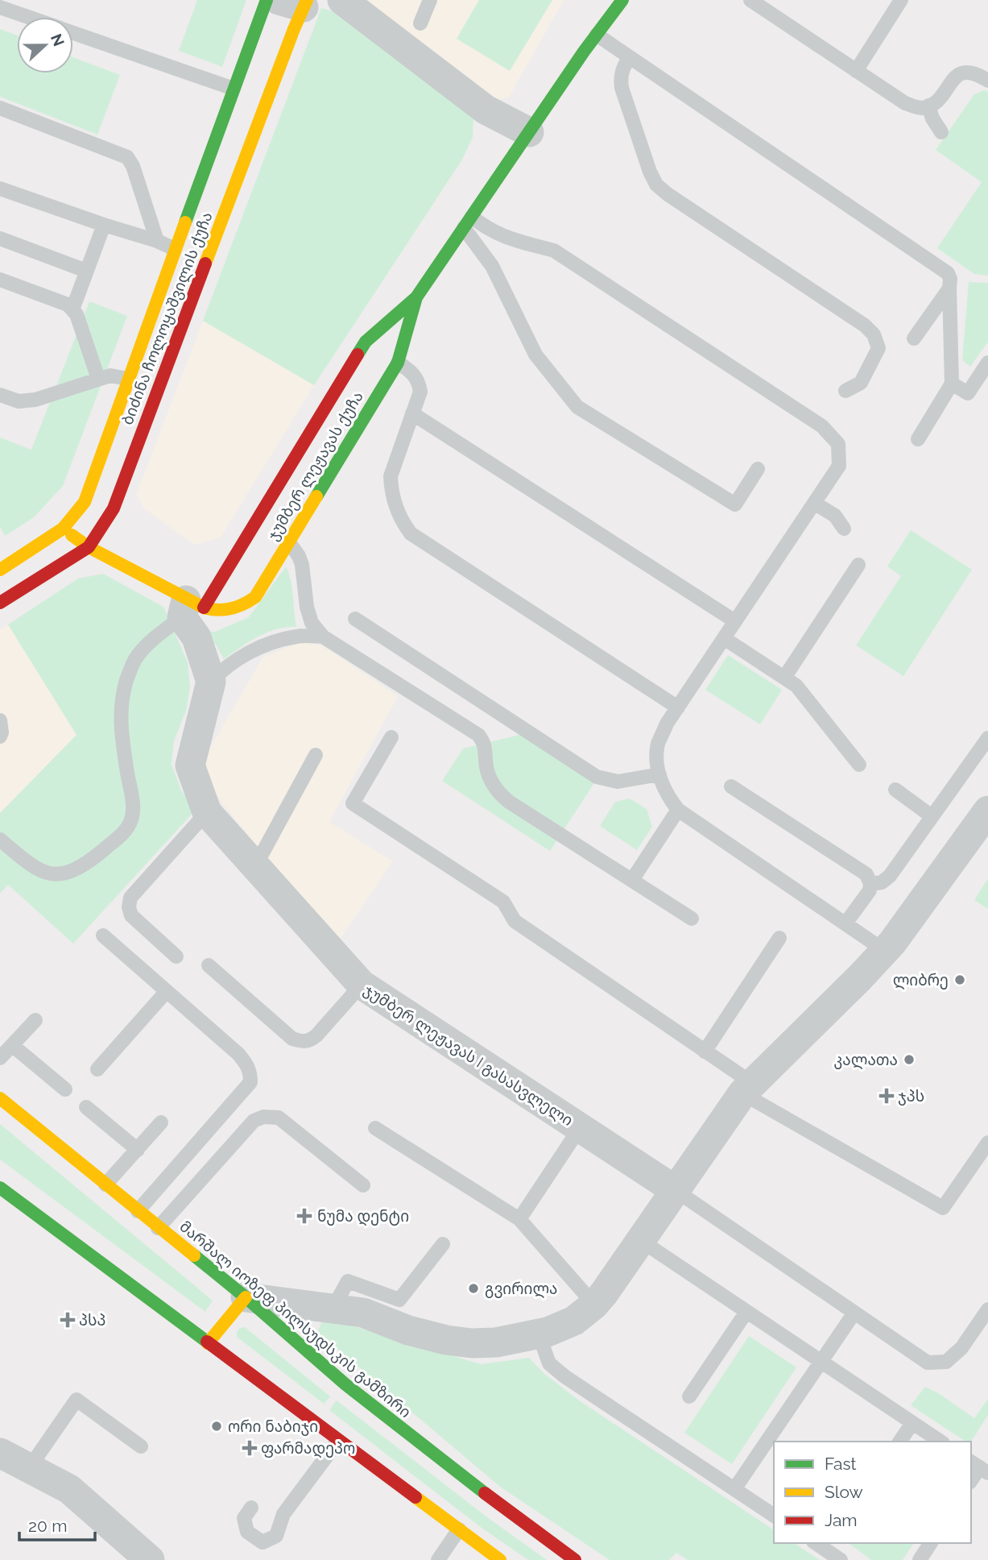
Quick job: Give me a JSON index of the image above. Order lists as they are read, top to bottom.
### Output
{
  "streets": {
    "street": [
      "ბიძინა ჩოლოყაშვილის ქუჩა",
      "ჯუმბერ ლეჟავას ქუჩა",
      "ჯუმბერ ლეჟავას I გასასვლელი",
      "მარშალ იოზეფ პილსუდსკის გამზირი"
    ]
  },
  "crossings": [
    ["ბიძინა ჩოლოყაშვილის ქუჩა", "ჯუმბერ ლეჟავას ქუჩა"]
  ],
  "places": {
    "other": [
      "ლიბრე",
      "კალათა",
      "გვირილა",
      "ორი ნაბიჯი"
    ],
    "health": [
      "ჯპს",
      "ნუმა დენტი",
      "პსპ",
      "ფარმადეპო"
    ]
  },
  "legend": ["Fast", "Slow", "Jam"],
  "scale_bar": "20 m",
  "north": "right"
}
